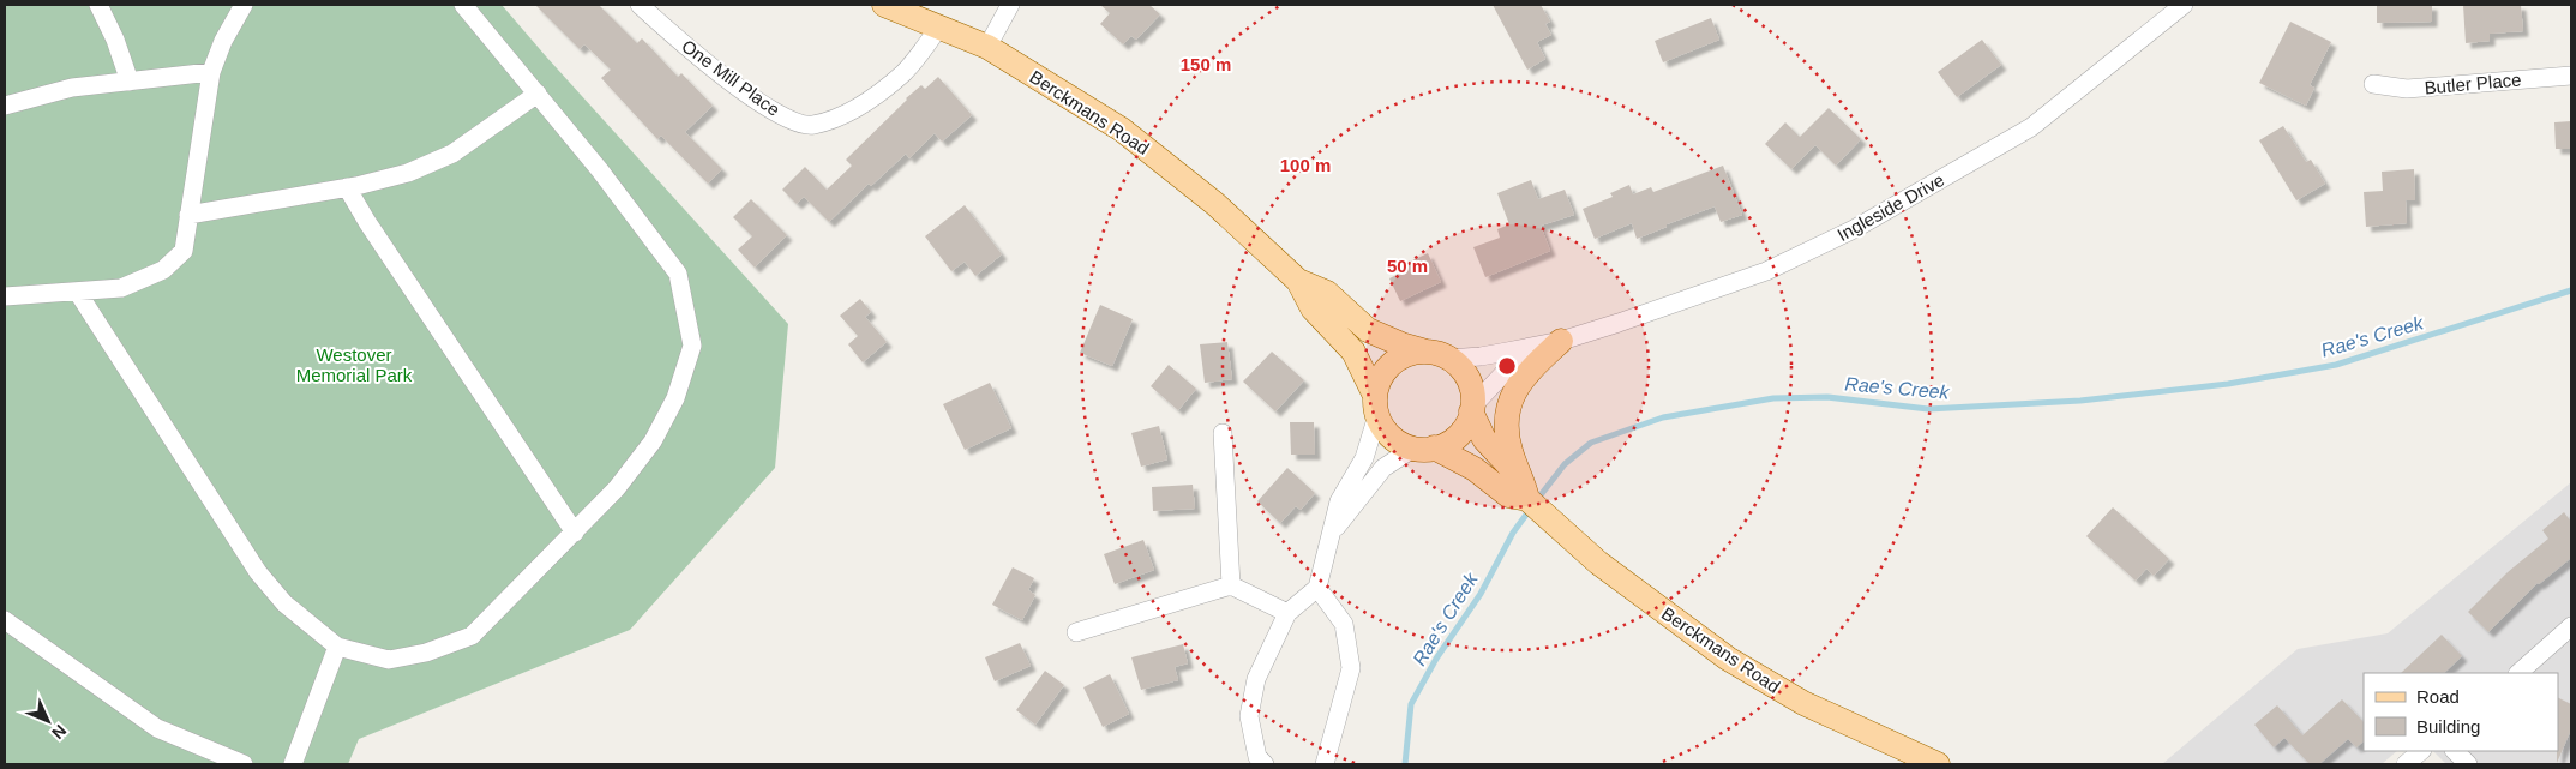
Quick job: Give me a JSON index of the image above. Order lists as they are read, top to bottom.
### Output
{
  "streets": {
    "main road": ["Berckmans Road"],
    "street": ["One Mill Place", "Butler Place", "Ingleside Drive"]
  },
  "crossings": [
    ["One Mill Place", "Berckmans Road"],
    ["Berckmans Road", "Ingleside Drive"]
  ],
  "water": ["Rae's Creek"],
  "parks": ["Westover Memorial Park"],
  "legend": ["Road", "Building"],
  "north": "bottom right",
  "rings": ["150 m", "100 m", "50 m"]
}
